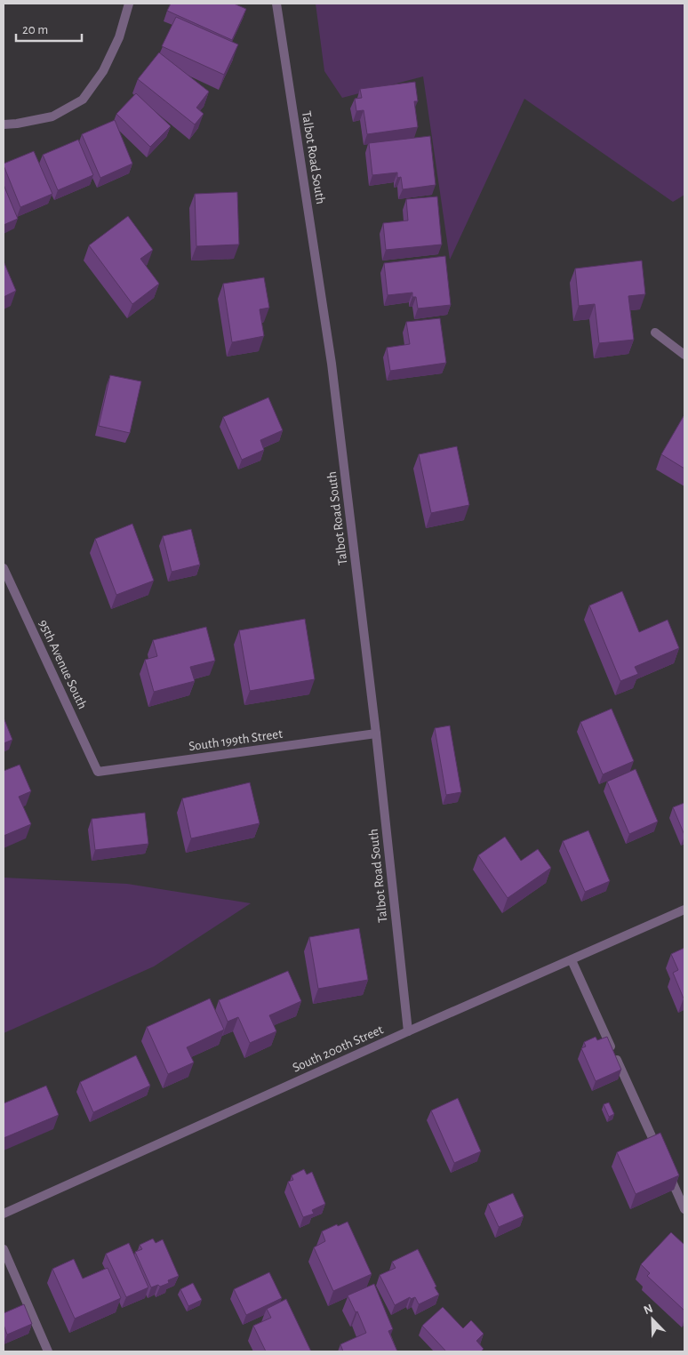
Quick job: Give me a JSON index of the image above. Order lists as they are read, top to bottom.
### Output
{
  "streets": {
    "street": [
      "Talbot Road South",
      "95th Avenue South",
      "South 199th Street",
      "South 200th Street"
    ]
  },
  "crossings": [
    ["Talbot Road South", "South 199th Street"],
    ["Talbot Road South", "South 200th Street"],
    ["95th Avenue South", "South 199th Street"]
  ],
  "scale_bar": "20 m",
  "north": "top left"
}
